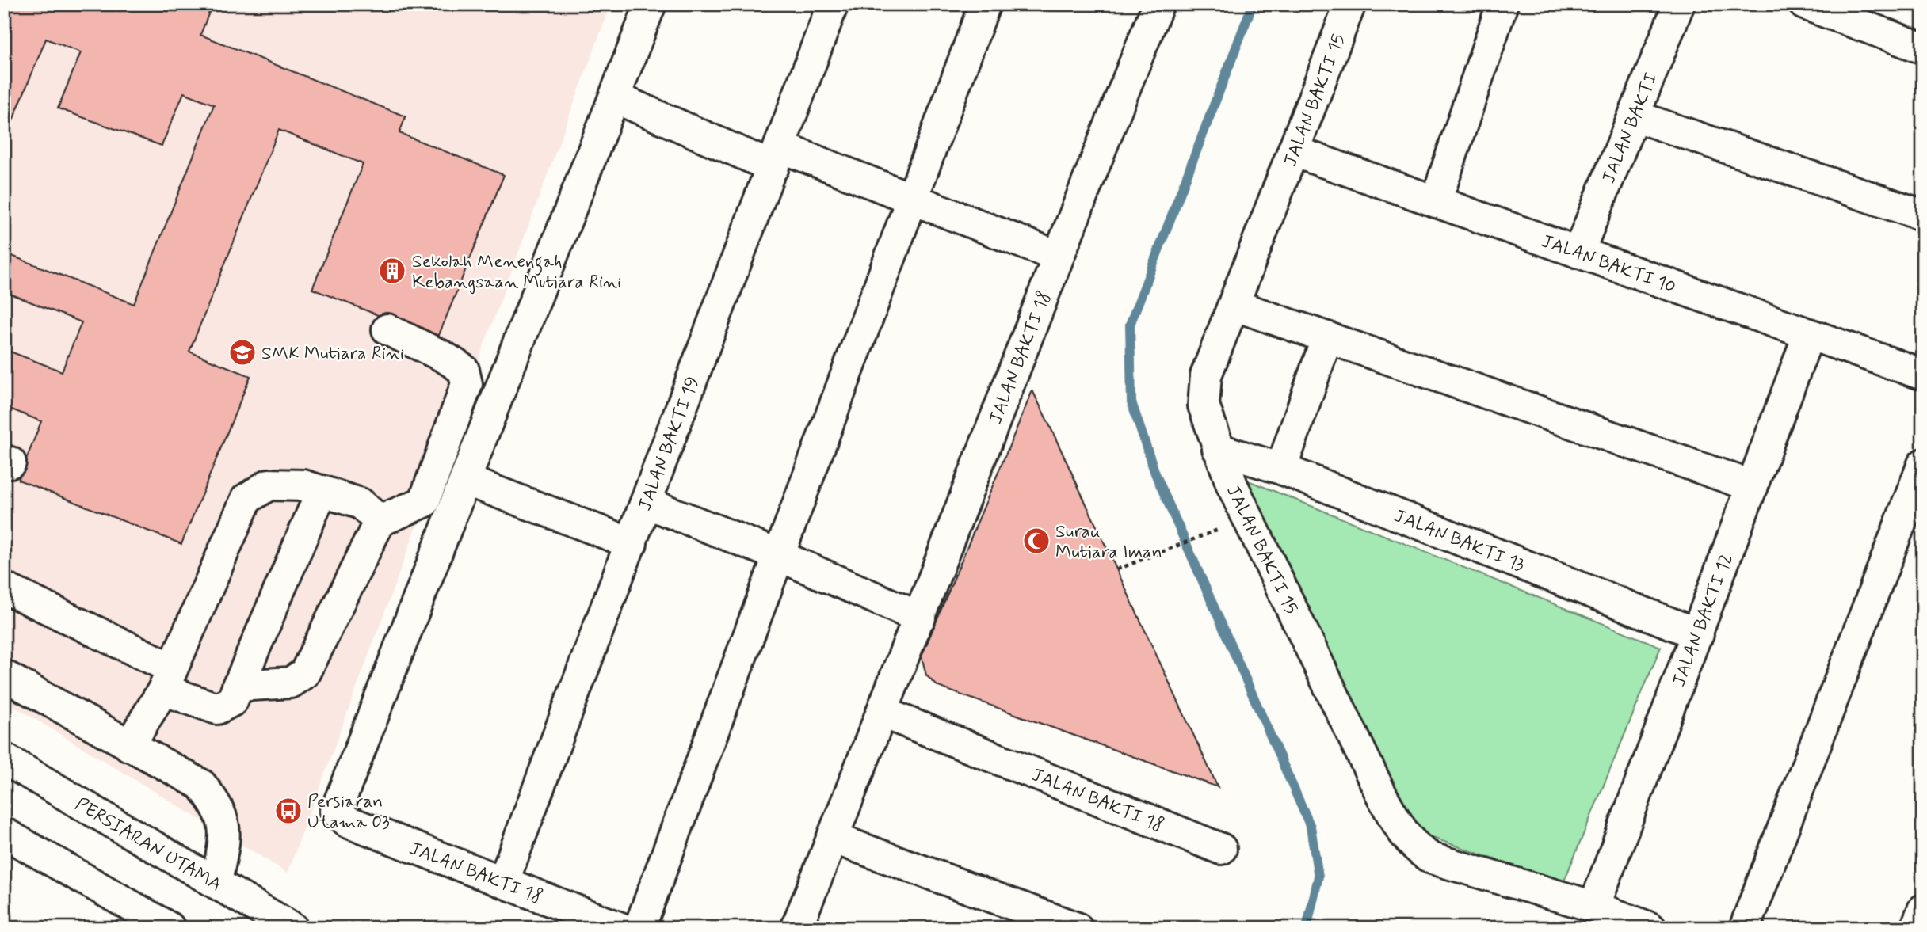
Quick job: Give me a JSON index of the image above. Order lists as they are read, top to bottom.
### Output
{
  "streets": {
    "street": [
      "JALAN BAKTI 15",
      "JALAN BAKTI",
      "JALAN BAKTI 10",
      "JALAN BAKTI 18",
      "JALAN BAKTI 19",
      "JALAN BAKTI 13",
      "JALAN BAKTI 12",
      "PERSIARAN UTAMA"
    ]
  },
  "crossings": [
    ["JALAN BAKTI 15", "JALAN BAKTI 10"],
    ["JALAN BAKTI 15", "JALAN BAKTI 13"],
    ["JALAN BAKTI 15", "JALAN BAKTI 12"],
    ["JALAN BAKTI", "JALAN BAKTI 10"],
    ["JALAN BAKTI 10", "JALAN BAKTI 12"],
    ["JALAN BAKTI 18", "JALAN BAKTI 19"],
    ["JALAN BAKTI 13", "JALAN BAKTI 12"]
  ],
  "places": {
    "building": ["Sekolah Menengah Kebangsaan Mutiara Rini"],
    "school or university": ["SMK Mutiara Rini"],
    "mosque": ["Surau Mutiara Iman"],
    "bus stop": ["Persiaran Utama 03"]
  }
}
